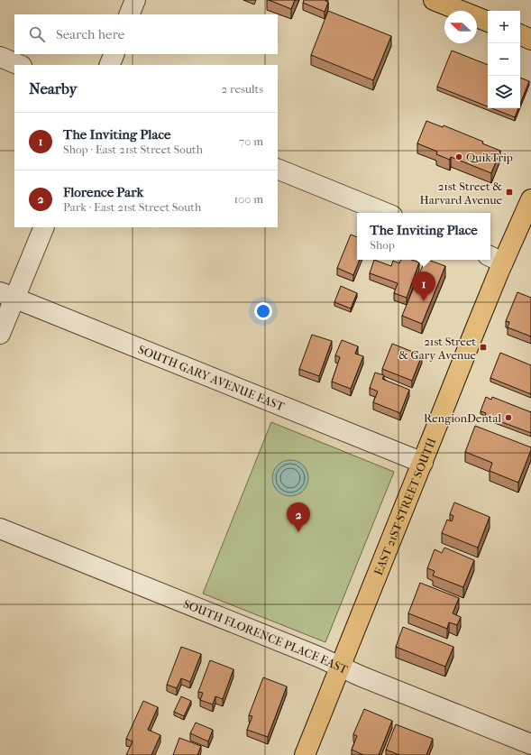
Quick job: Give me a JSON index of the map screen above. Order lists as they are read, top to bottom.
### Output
{
  "streets": {
    "main road": ["EAST 21ST STREET SOUTH"],
    "street": ["SOUTH GARY AVENUE EAST", "SOUTH FLORENCE PLACE EAST"]
  },
  "crossings": [
    ["SOUTH GARY AVENUE EAST", "EAST 21ST STREET SOUTH"],
    ["EAST 21ST STREET SOUTH", "SOUTH FLORENCE PLACE EAST"]
  ],
  "places": {
    "other": ["QuikTrip", "RengionDental"],
    "transit": ["21st Street & Harvard Avenue", "21st Street & Gary Avenue"]
  },
  "north": "left",
  "page": {
    "map_buttons": ["+", "−"],
    "search": "Search here",
    "heading": ["Nearby", "2 results"],
    "list": [
      {
        "mark": "1",
        "name": "The Inviting Place",
        "note": "Shop · East 21st Street South",
        "value": "70 m"
      },
      {
        "mark": "2",
        "name": "Florence Park",
        "note": "Park · East 21st Street South",
        "value": "100 m"
      }
    ],
    "popup": ["The Inviting Place", "Shop"],
    "pins": ["1", "2"]
  }
}
